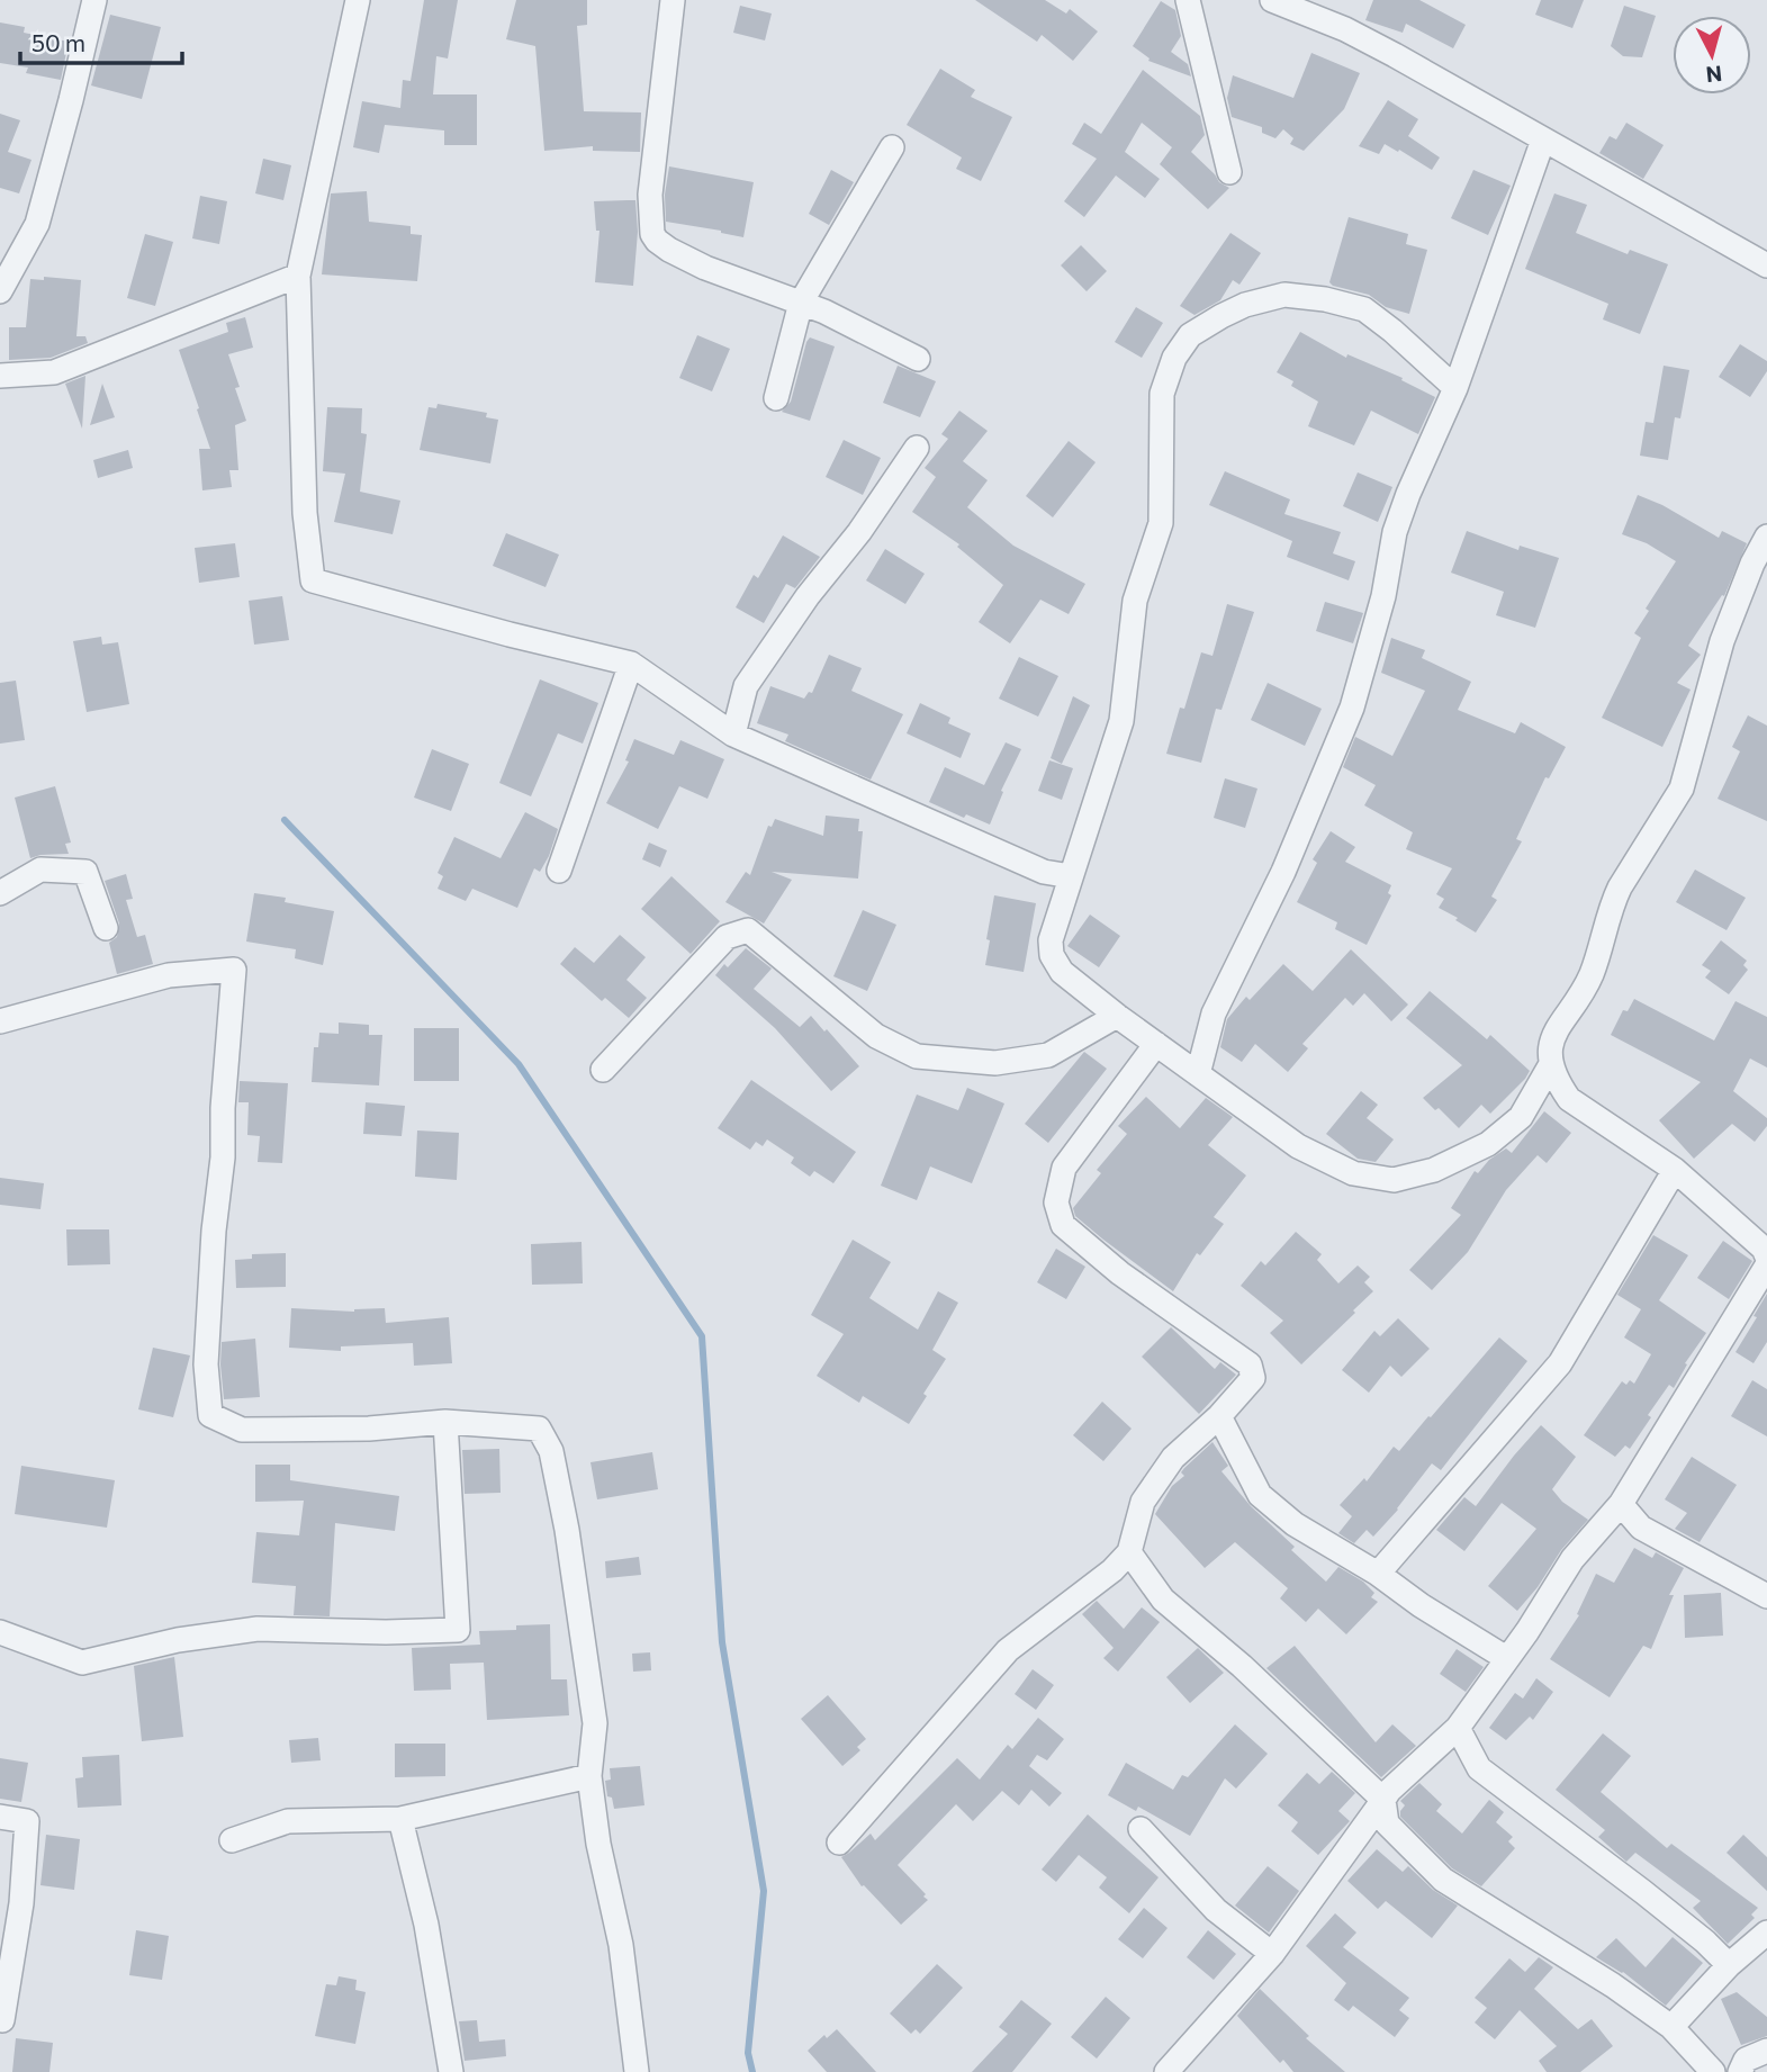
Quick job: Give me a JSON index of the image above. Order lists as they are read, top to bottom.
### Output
{
  "scale_bar": "50 m",
  "north": "bottom"
}
